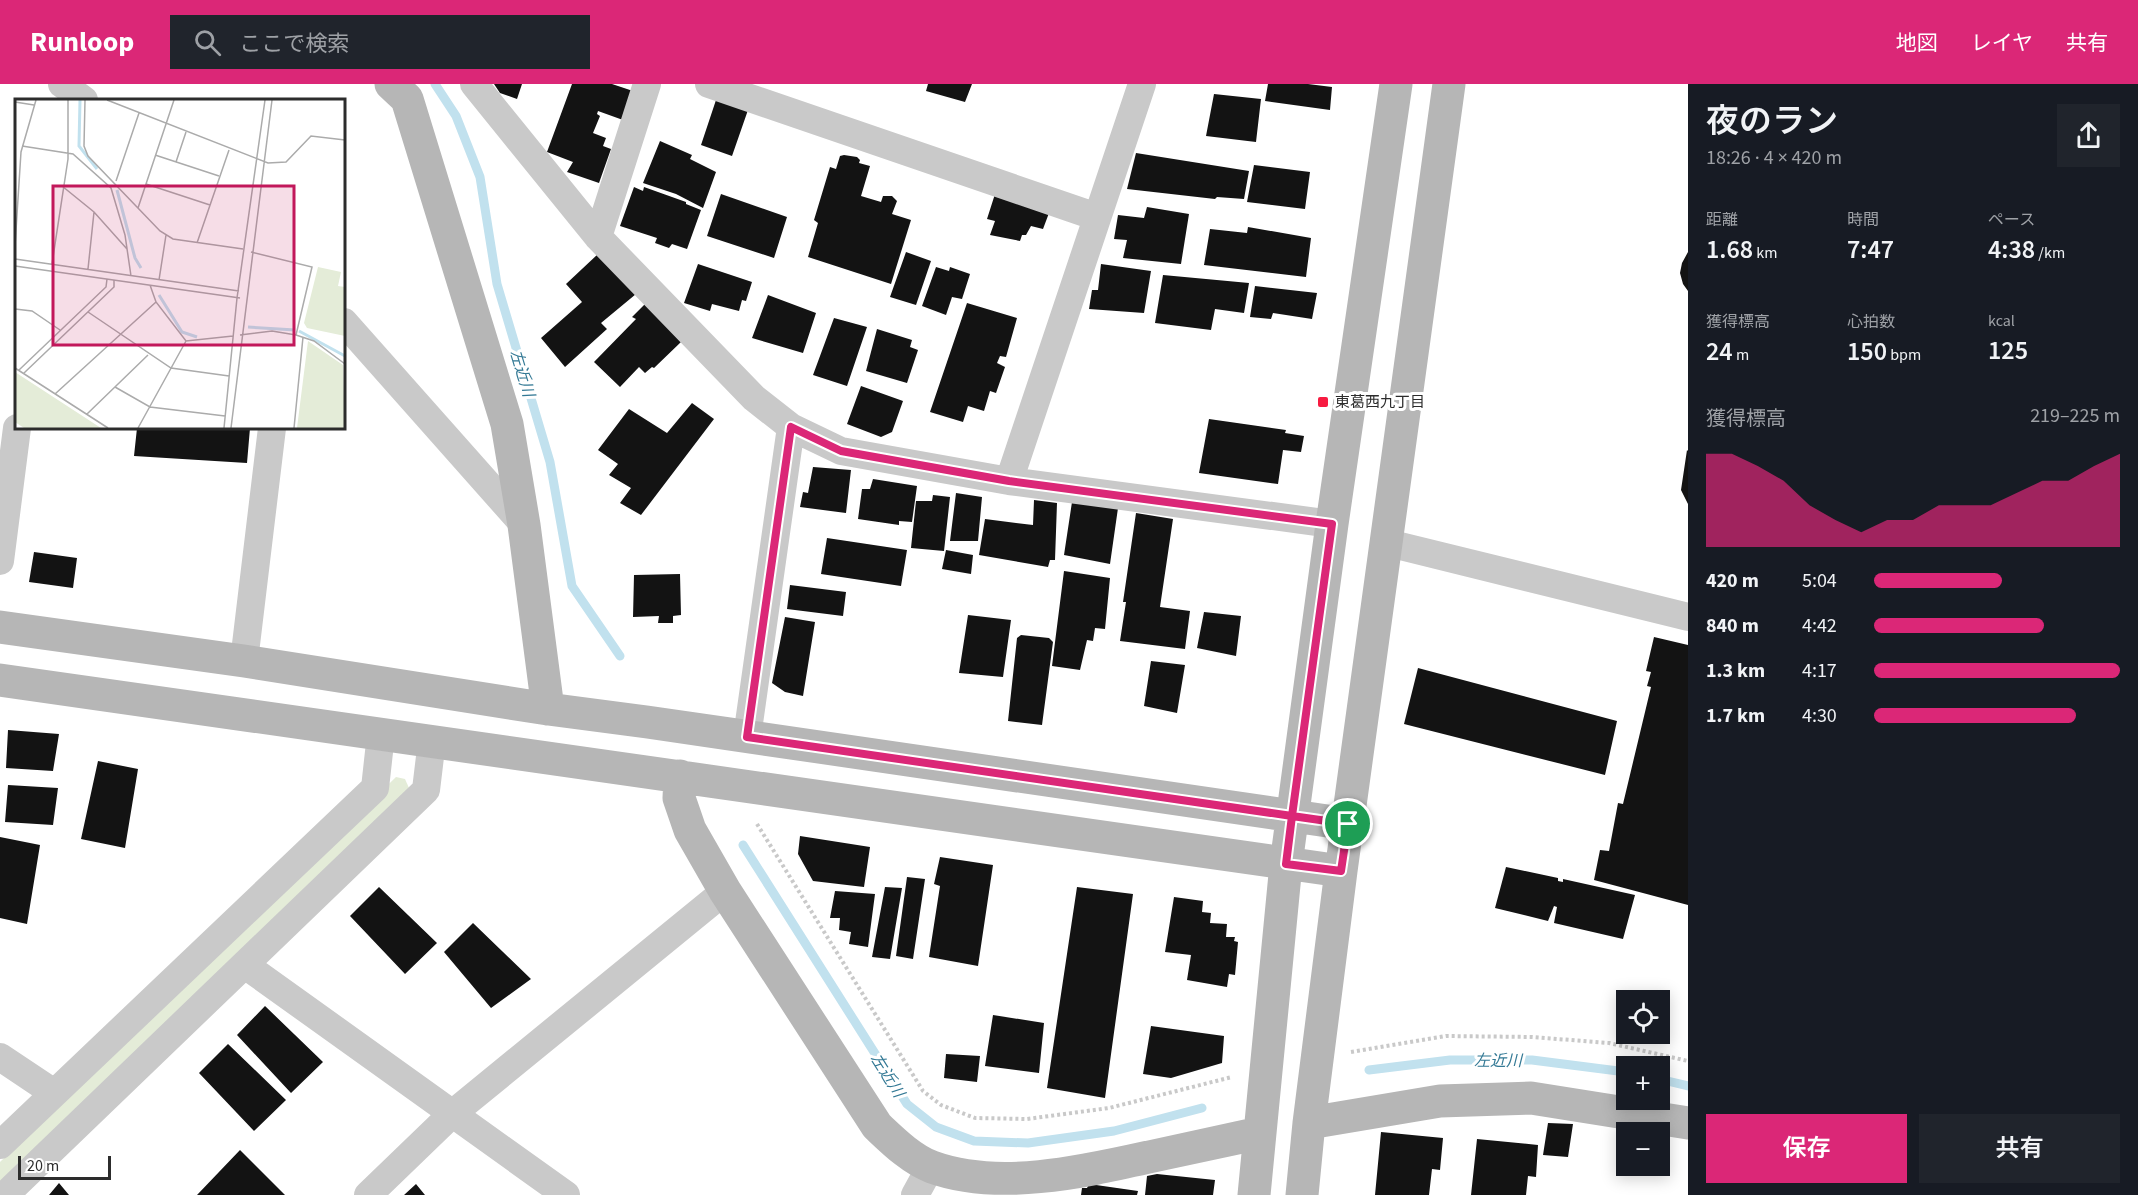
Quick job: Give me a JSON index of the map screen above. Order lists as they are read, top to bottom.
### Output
{
  "water": ["左近川"],
  "places": {
    "transit": ["東葛西九丁目"]
  },
  "scale_bar": "20 m",
  "page": {
    "header": "Runloop",
    "search": "ここで検索",
    "nav": ["地図", "レイヤ", "共有"],
    "heading": ["夜のラン", "18:26 · 4 × 420 m"],
    "stats": [
      ["距離", "1.68 km"],
      ["時間", "7:47"],
      ["ペース", "4:38 /km"],
      ["獲得標高", "24 m"],
      ["心拍数", "150 bpm"],
      ["kcal", "125"]
    ],
    "chart": ["獲得標高", "219–225 m"],
    "list": [
      {
        "name": "420 m",
        "note": "5:04"
      },
      {
        "name": "840 m",
        "note": "4:42"
      },
      {
        "name": "1.3 km",
        "note": "4:17"
      },
      {
        "name": "1.7 km",
        "note": "4:30"
      }
    ],
    "map_buttons": ["+", "−"],
    "buttons": ["保存", "共有"],
    "scale": "20 m"
  }
}
